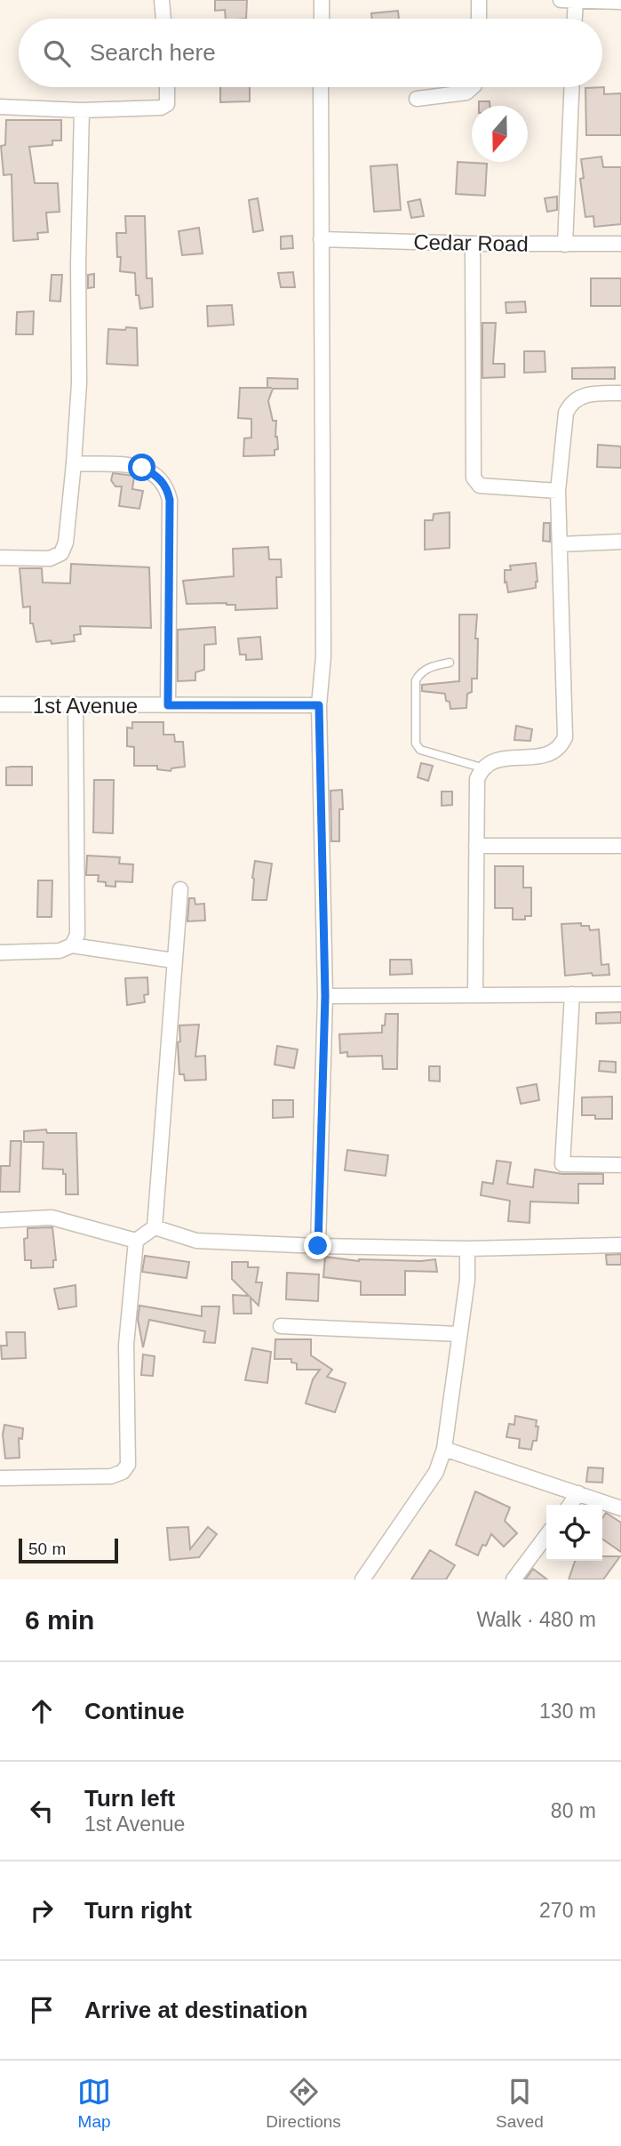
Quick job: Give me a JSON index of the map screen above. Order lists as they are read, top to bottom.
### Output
{
  "streets": {
    "street": ["Cedar Road", "1st Avenue"]
  },
  "scale_bar": "50 m",
  "north": "bottom",
  "page": {
    "search": "Search here",
    "scale": "50 m",
    "heading": ["6 min", "Walk · 480 m"],
    "list": [
      ["Continue", "130 m"],
      ["Turn left", "1st Avenue", "80 m"],
      ["Turn right", "270 m"],
      "Arrive at destination"
    ],
    "nav": ["Map", "Directions", "Saved"]
  }
}
